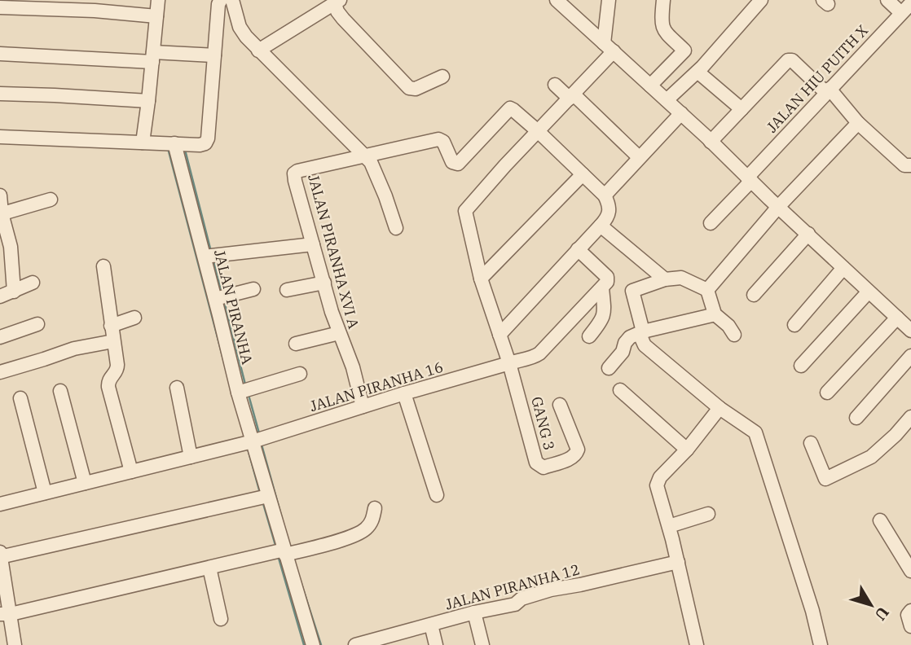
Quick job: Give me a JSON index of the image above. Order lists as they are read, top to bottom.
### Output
{
  "streets": {
    "street": [
      "JALAN HIU PUITH X",
      "JALAN PIRANHA XVI A",
      "JALAN PIRANHA",
      "JALAN PIRANHA 16",
      "GANG 3",
      "JALAN PIRANHA 12"
    ]
  },
  "crossings": [
    ["JALAN PIRANHA XVI A", "JALAN PIRANHA 16"],
    ["JALAN PIRANHA", "JALAN PIRANHA 16"],
    ["JALAN PIRANHA 16", "GANG 3"]
  ],
  "north": "bottom right"
}
